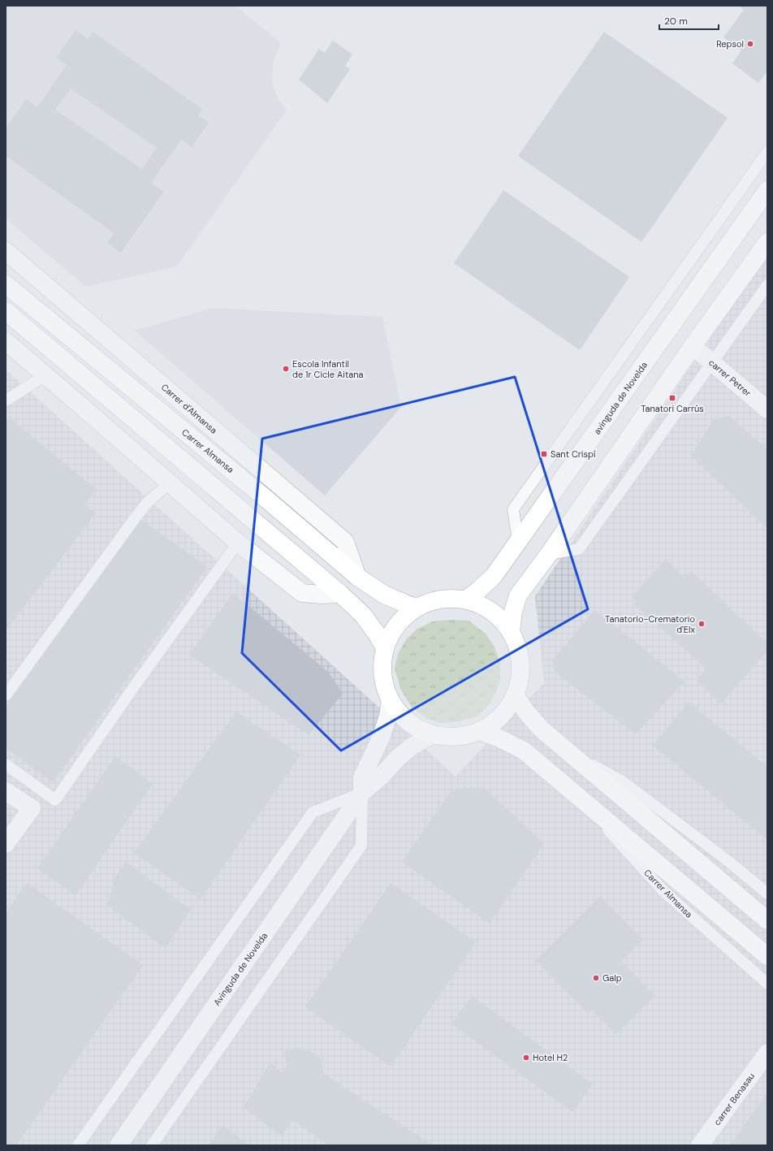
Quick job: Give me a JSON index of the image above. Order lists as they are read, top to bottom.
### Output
{
  "streets": {
    "main road": ["avinguda de Novelda", "Carrer Almansa"],
    "street": [
      "carrer Petrer",
      "Carrer d'Almansa",
      "Avinguda de Novelda",
      "carrer Benasau"
    ]
  },
  "crossings": [
    ["Carrer d'Almansa", "Carrer Almansa"]
  ],
  "places": {
    "other": [
      "Repsol",
      "Escola Infantil de 1r Cicle Aitana",
      "Tanatorio-Crematorio d'Elx",
      "Galp",
      "Hotel H2"
    ],
    "transit": ["Tanatori Carrús", "Sant Crispí"]
  },
  "scale_bar": "20 m"
}
